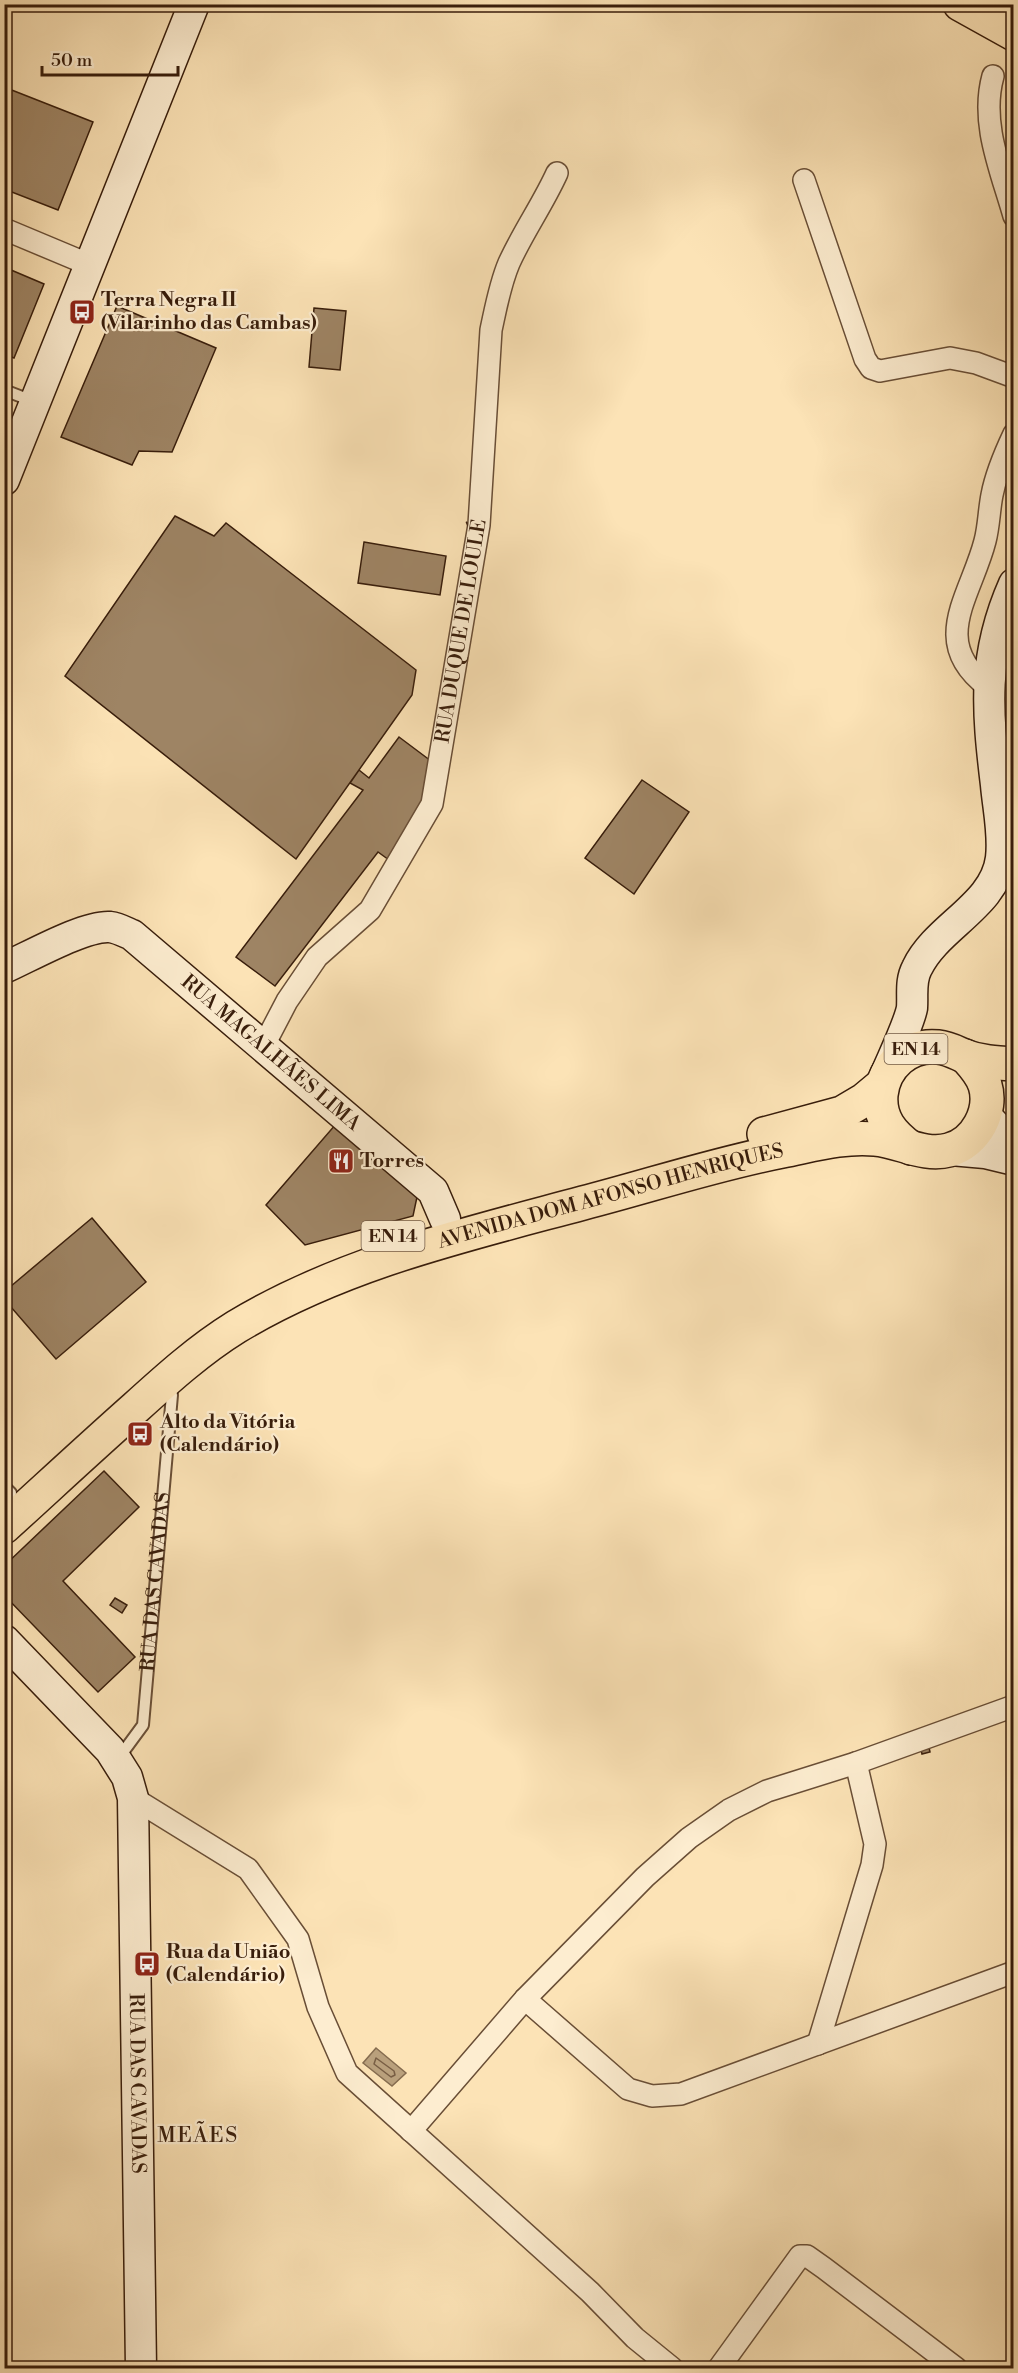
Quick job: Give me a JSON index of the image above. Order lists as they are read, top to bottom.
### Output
{
  "streets": {
    "main road": ["EN 14", "AVENIDA DOM AFONSO HENRIQUES"],
    "street": ["RUA DUQUE DE LOULÉ", "RUA MAGALHÃES LIMA", "RUA DAS CAVADAS"]
  },
  "crossings": [
    ["RUA DUQUE DE LOULÉ", "RUA MAGALHÃES LIMA"],
    ["EN 14", "AVENIDA DOM AFONSO HENRIQUES"],
    ["RUA MAGALHÃES LIMA", "AVENIDA DOM AFONSO HENRIQUES"],
    ["AVENIDA DOM AFONSO HENRIQUES", "RUA DAS CAVADAS"]
  ],
  "districts": ["MEÃES"],
  "places": {
    "bus stop": ["Terra Negra II (Vilarinho das Cambas)", "Alto da Vitória (Calendário)", "Rua da União (Calendário)"],
    "restaurant": ["Torres"]
  },
  "scale_bar": "50 m"
}
